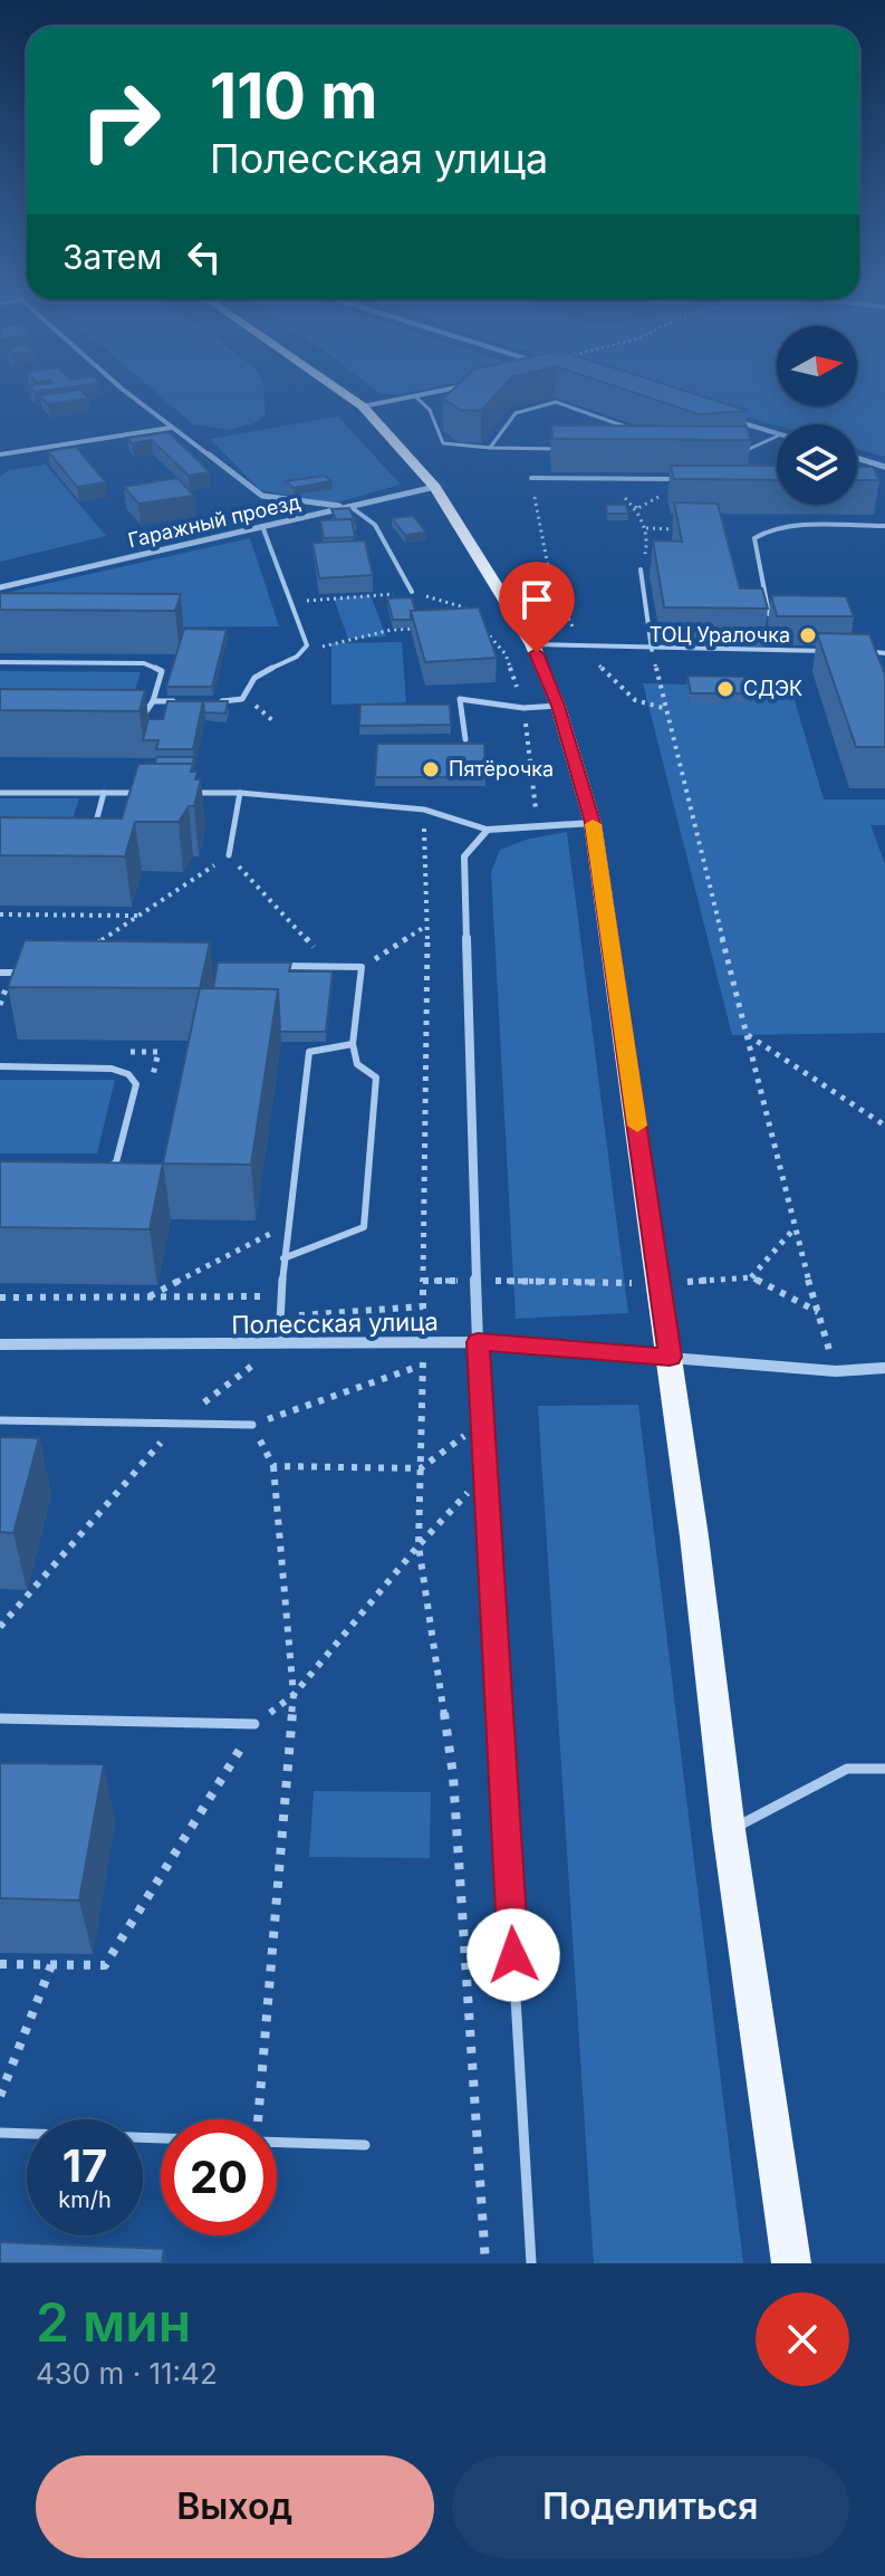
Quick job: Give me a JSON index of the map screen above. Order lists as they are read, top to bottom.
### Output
{
  "streets": {
    "street": ["Гаражный проезд", "Полесская улица"]
  },
  "places": ["ТОЦ Уралочка", "СДЭК", "Пятёрочка"],
  "north": "right",
  "page": {
    "turn": ["110 m", "Полесская улица"],
    "then": "Затем",
    "speed": "17 km/h",
    "limit": "20",
    "heading": ["2 мин", "430 m · 11:42"],
    "buttons": ["Выход", "Поделиться"]
  }
}
